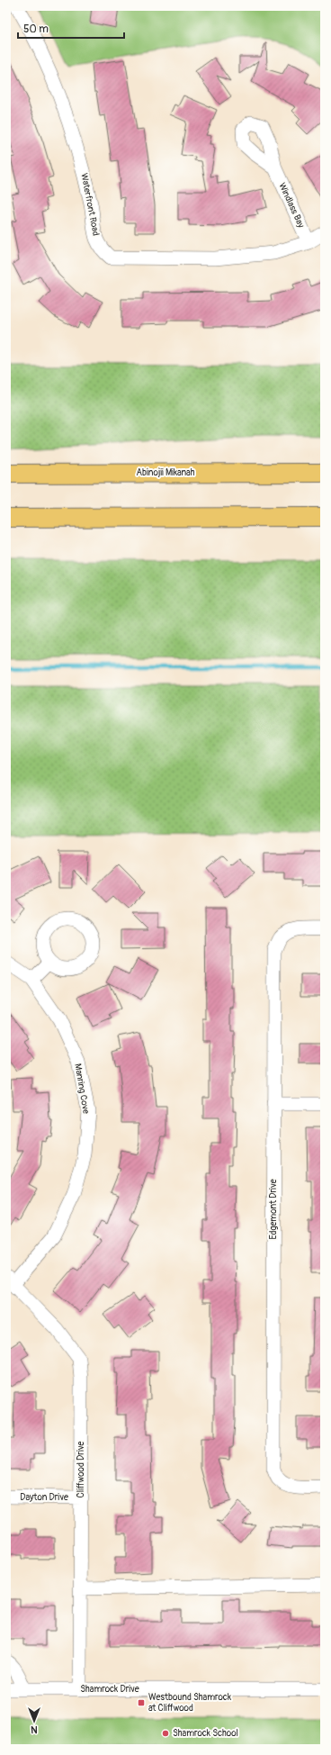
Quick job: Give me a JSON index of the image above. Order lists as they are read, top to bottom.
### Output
{
  "streets": {
    "main road": ["Abinojii Mikanah"],
    "street": [
      "Waterfront Road",
      "Windlass Bay",
      "Manring Cove",
      "Edgemont Drive",
      "Cliffwood Drive",
      "Dayton Drive",
      "Shamrock Drive"
    ]
  },
  "crossings": [
    ["Waterfront Road", "Windlass Bay"],
    ["Manring Cove", "Cliffwood Drive"],
    ["Cliffwood Drive", "Dayton Drive"],
    ["Cliffwood Drive", "Shamrock Drive"]
  ],
  "places": {
    "transit": ["Westbound Shamrock at Cliffwood"],
    "other": ["Shamrock School"]
  },
  "scale_bar": "50 m",
  "north": "bottom"
}
